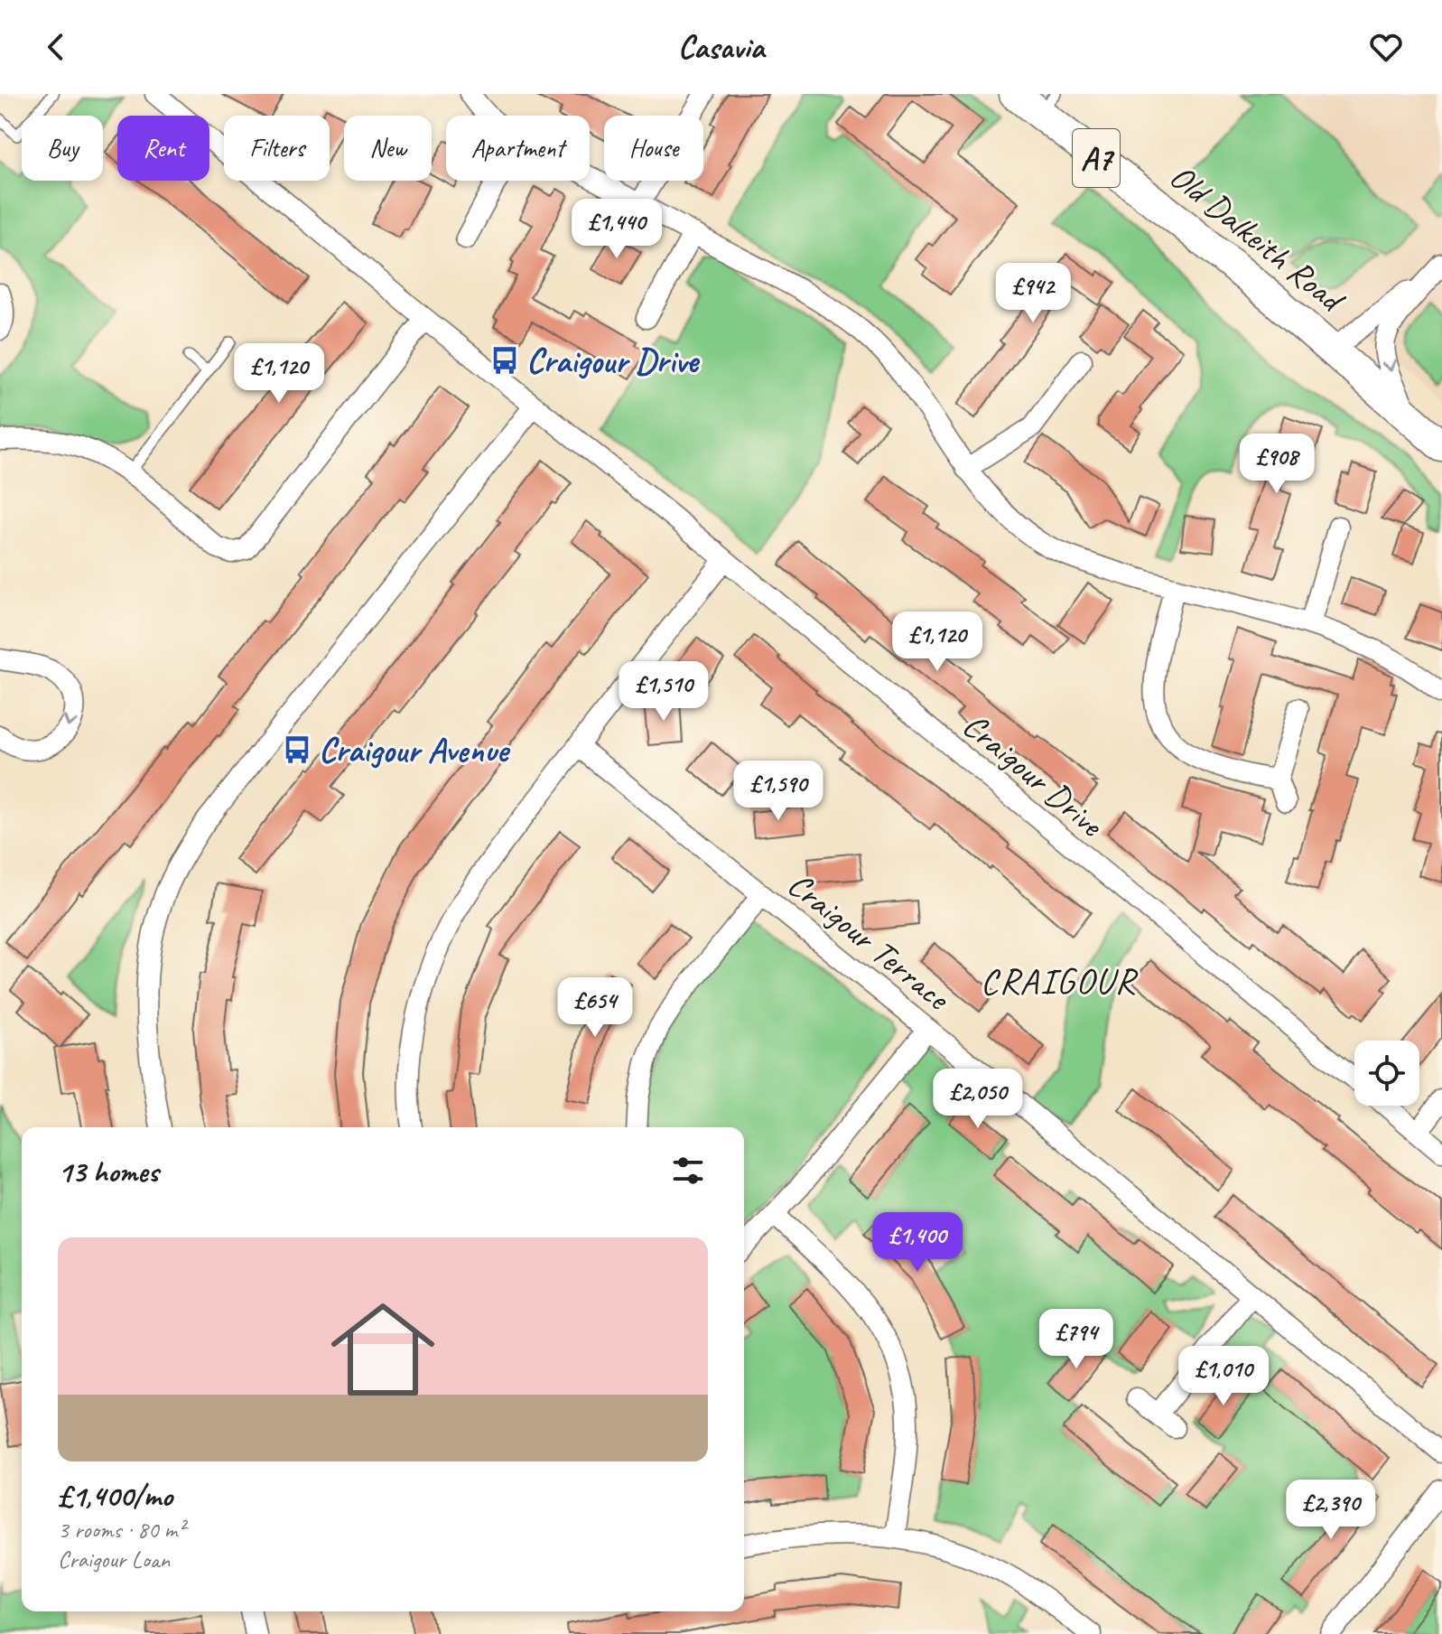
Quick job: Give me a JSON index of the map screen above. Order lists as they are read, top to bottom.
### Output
{
  "streets": {
    "main road": ["A7", "Old Dalkeith Road"],
    "street": ["Craigour Drive", "Craigour Terrace"]
  },
  "districts": ["CRAIGOUR"],
  "places": {
    "bus stop": ["Craigour Drive", "Craigour Avenue"]
  },
  "page": {
    "header": "Casavia",
    "chip": [
      "Buy",
      "Rent",
      "Filters",
      "New",
      "Apartment",
      "House"
    ],
    "price": [
      "£1,440",
      "£942",
      "£1,120",
      "£908",
      "£1,120",
      "£1,510",
      "£1,590",
      "£654",
      "£2,050",
      "£1,400",
      "£794",
      "£1,010",
      "£2,390"
    ],
    "heading": "13 homes",
    "list": [
      {
        "name": "£1,400/mo",
        "note": "3 rooms · 80 m² · Craigour Loan"
      }
    ]
  }
}
